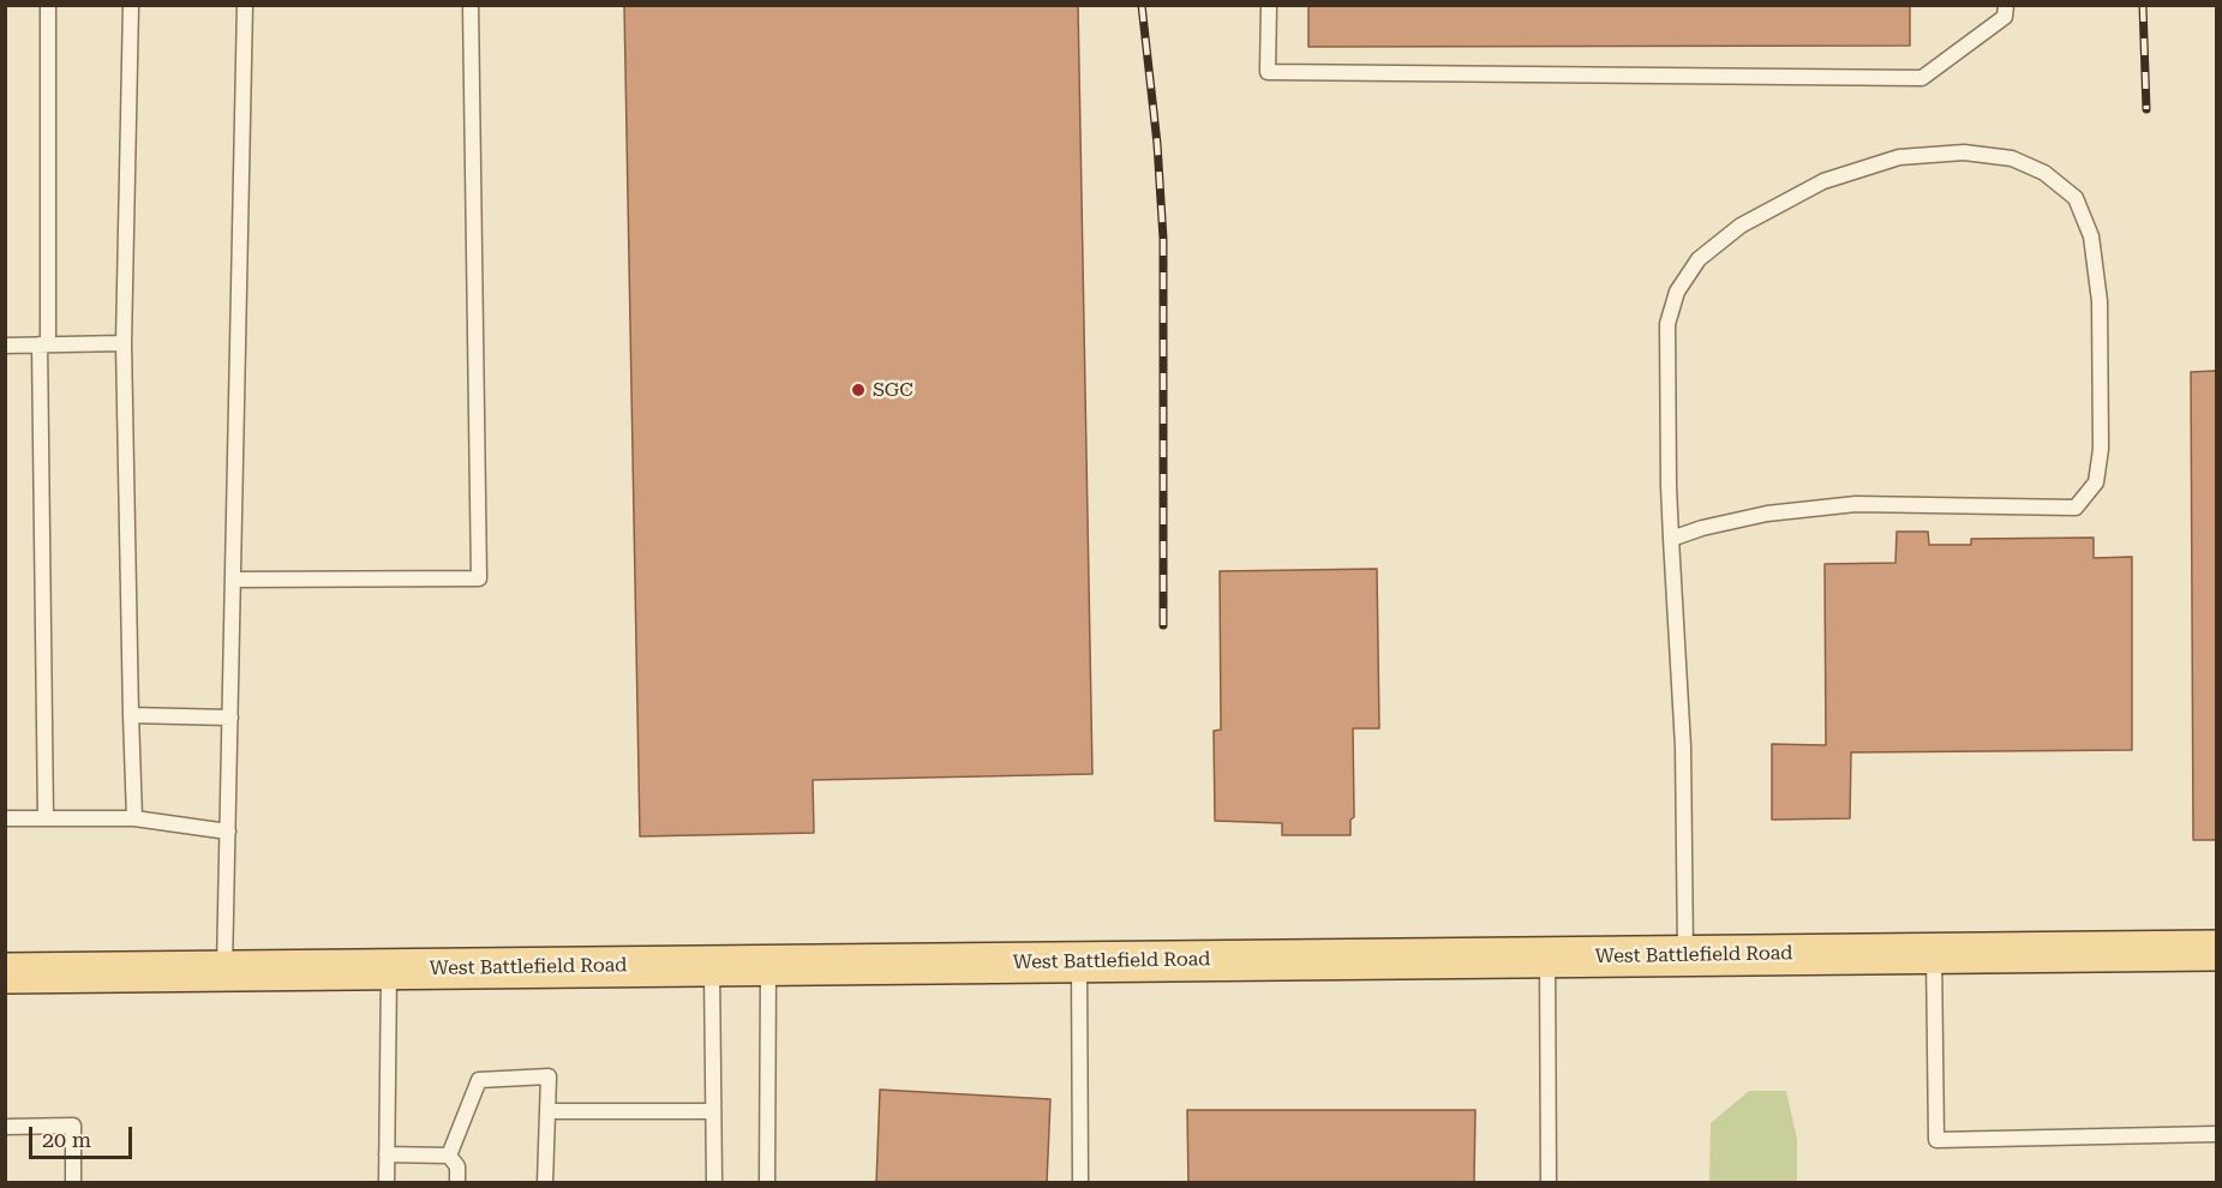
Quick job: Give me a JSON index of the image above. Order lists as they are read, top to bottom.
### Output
{
  "streets": {
    "main road": ["West Battlefield Road"]
  },
  "places": ["SGC"],
  "scale_bar": "20 m"
}
